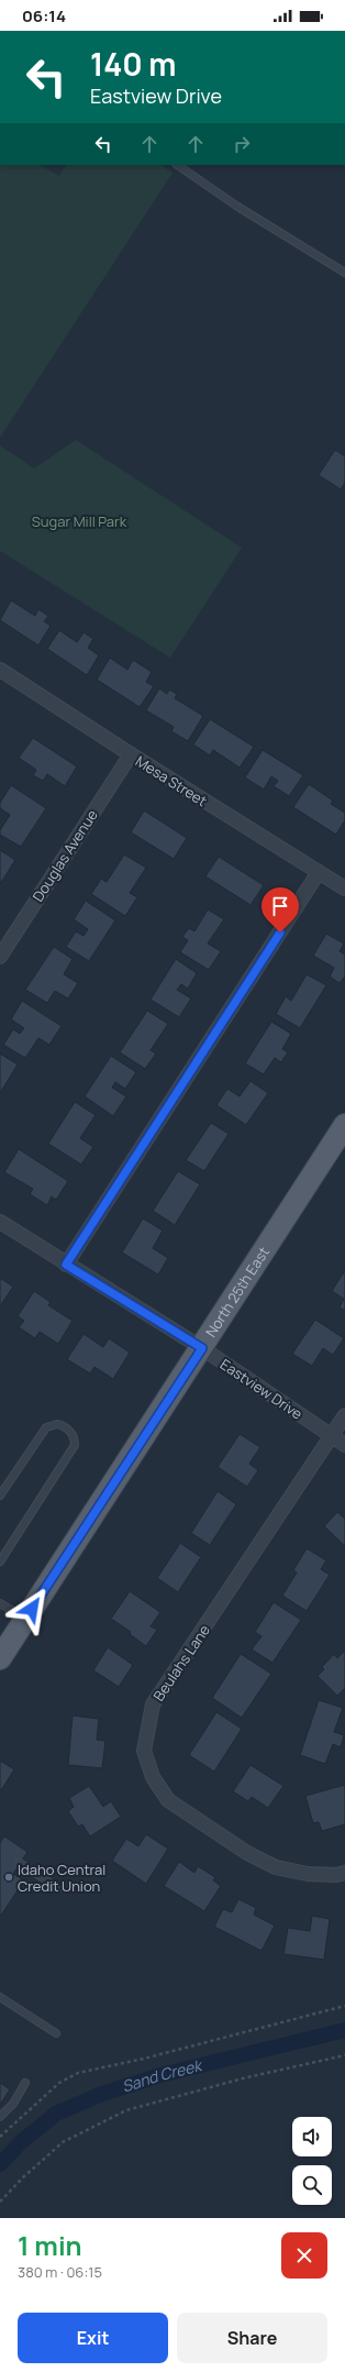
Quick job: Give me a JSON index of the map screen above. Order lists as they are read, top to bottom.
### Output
{
  "streets": {
    "main road": ["North 25th East"],
    "street": [
      "Mesa Street",
      "Douglas Avenue",
      "Eastview Drive",
      "Beulahs Lane"
    ]
  },
  "crossings": [
    ["Mesa Street", "Douglas Avenue"],
    ["North 25th East", "Eastview Drive"],
    ["Eastview Drive", "Beulahs Lane"]
  ],
  "water": ["Sand Creek"],
  "parks": ["Sugar Mill Park"],
  "places": ["Idaho Central Credit Union"],
  "page": {
    "status": "06:14",
    "turn": ["140 m", "Eastview Drive"],
    "heading": ["1 min", "380 m · 06:15"],
    "buttons": ["Exit", "Share"]
  }
}
